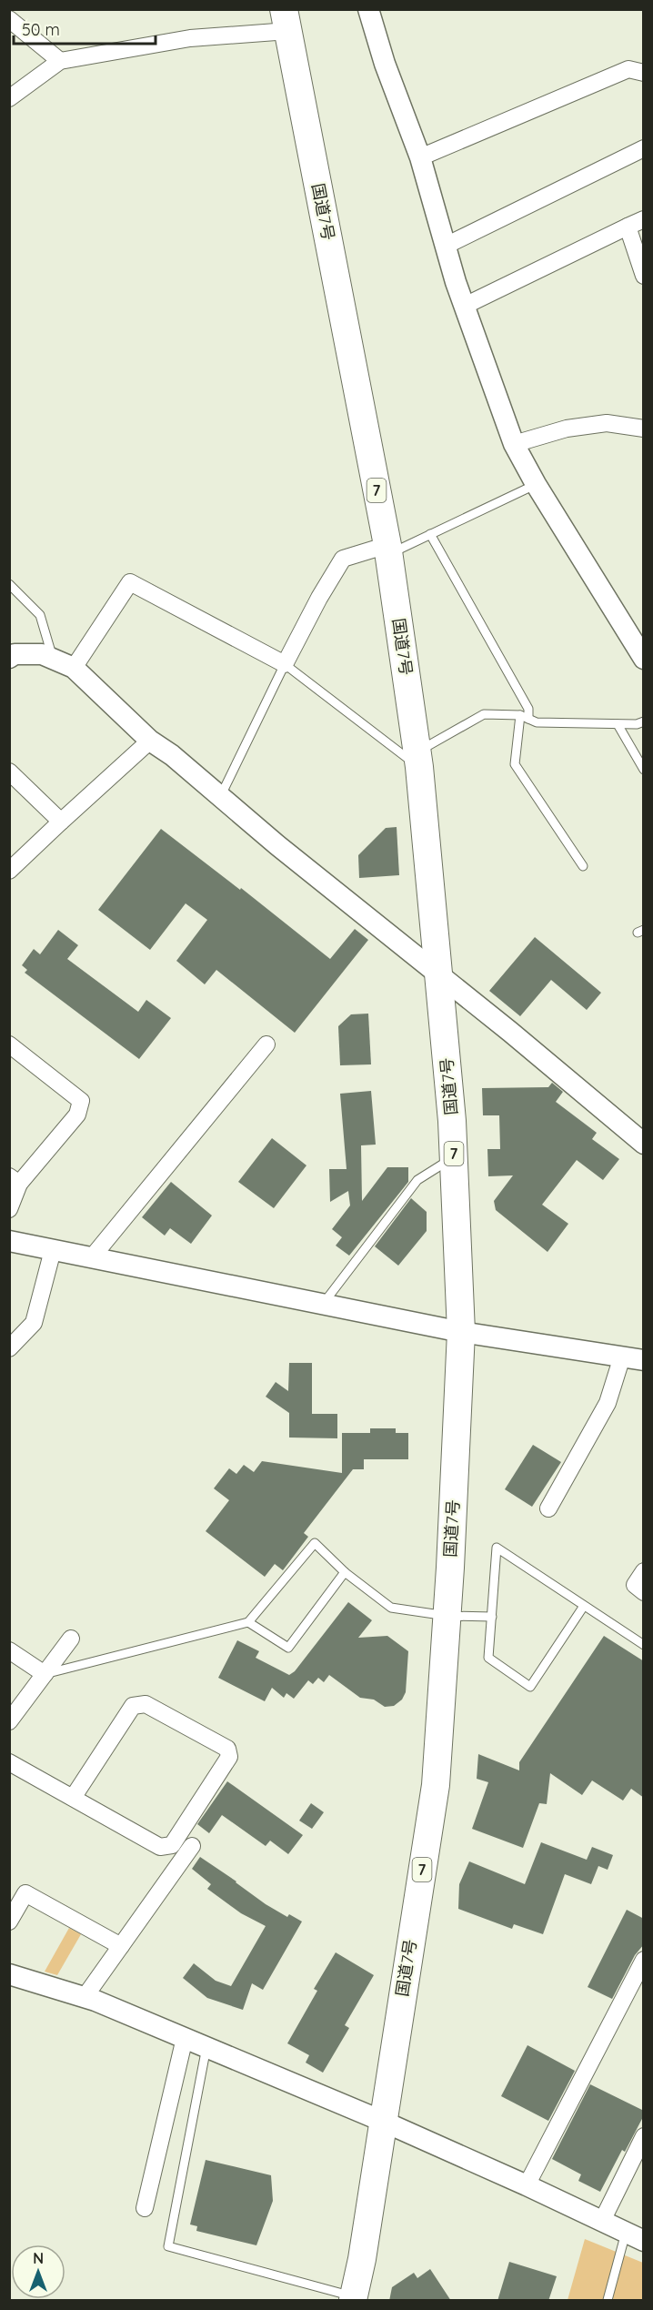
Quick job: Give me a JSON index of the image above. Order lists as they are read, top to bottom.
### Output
{
  "streets": {
    "highway": ["国道7号", "7"]
  },
  "scale_bar": "50 m",
  "north": "top"
}
